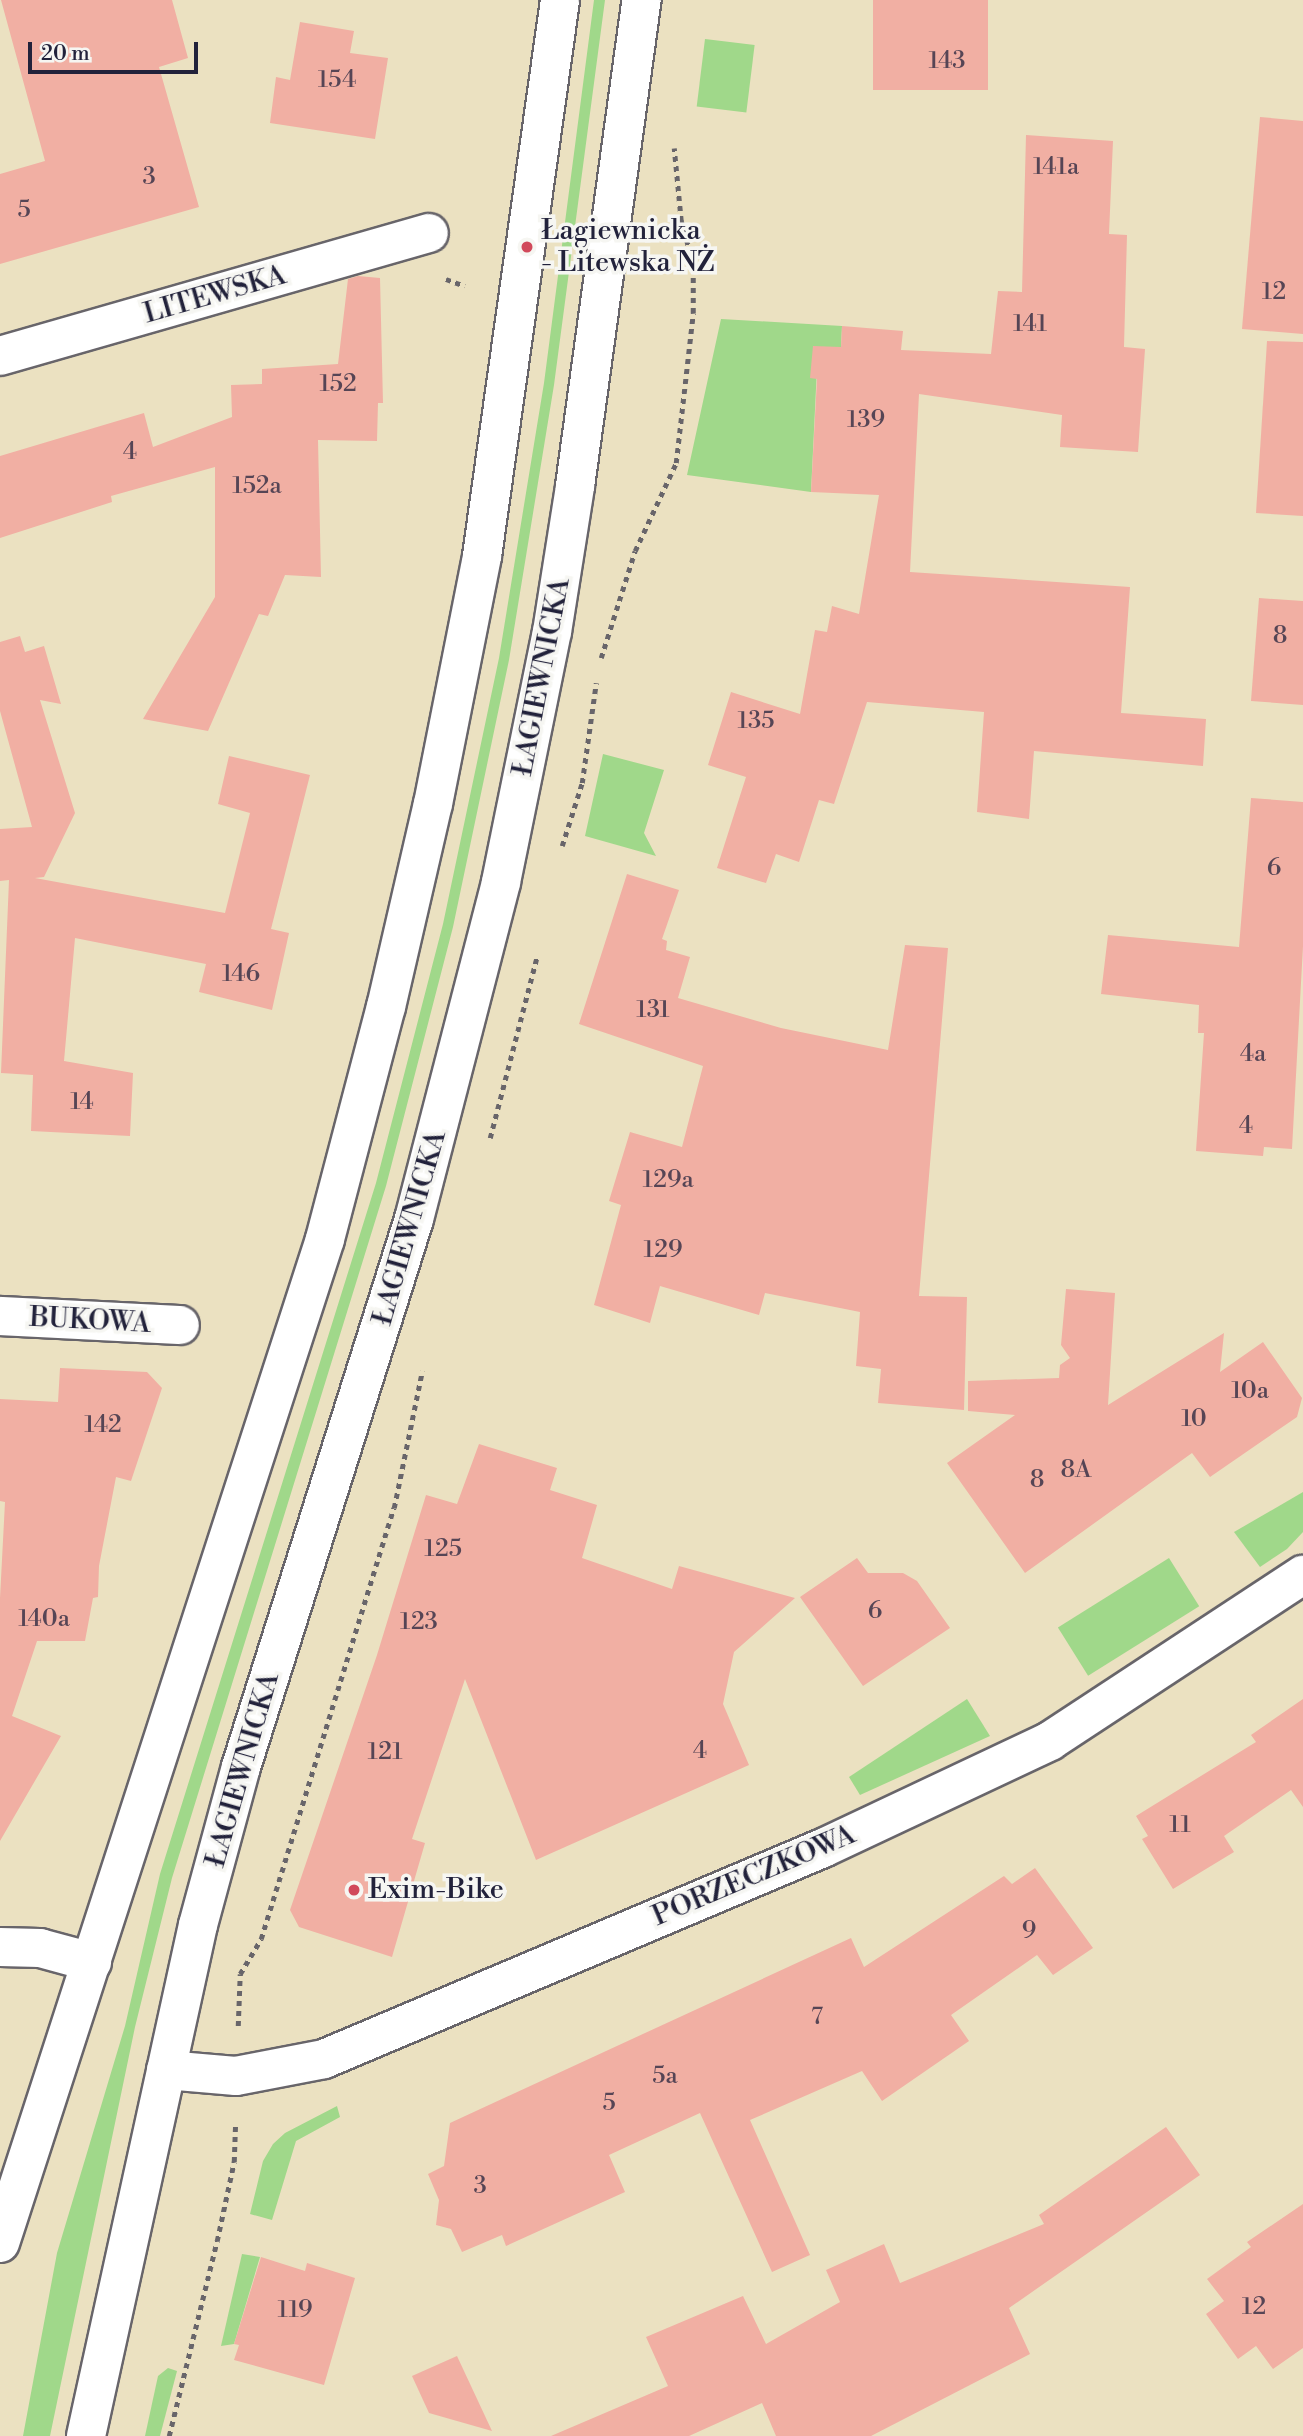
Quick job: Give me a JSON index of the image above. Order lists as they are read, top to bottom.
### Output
{
  "streets": {
    "main road": [
      "LITEWSKA",
      "ŁAGIEWNICKA",
      "BUKOWA",
      "PORZECZKOWA"
    ]
  },
  "crossings": [
    ["ŁAGIEWNICKA", "PORZECZKOWA"]
  ],
  "places": ["Łagiewnicka - Litewska NŻ", "Exim-Bike"],
  "house_numbers": [
    "143",
    "154",
    "141a",
    "3",
    "5",
    "12",
    "141",
    "152",
    "139",
    "4",
    "152a",
    "8",
    "135",
    "6",
    "146",
    "131",
    "4a",
    "14",
    "4",
    "129a",
    "129",
    "10a",
    "10",
    "142",
    "8A",
    "8",
    "125",
    "6",
    "140a",
    "123",
    "4",
    "121",
    "11",
    "9",
    "7",
    "5a",
    "5",
    "3",
    "12",
    "119"
  ],
  "scale_bar": "20 m"
}
